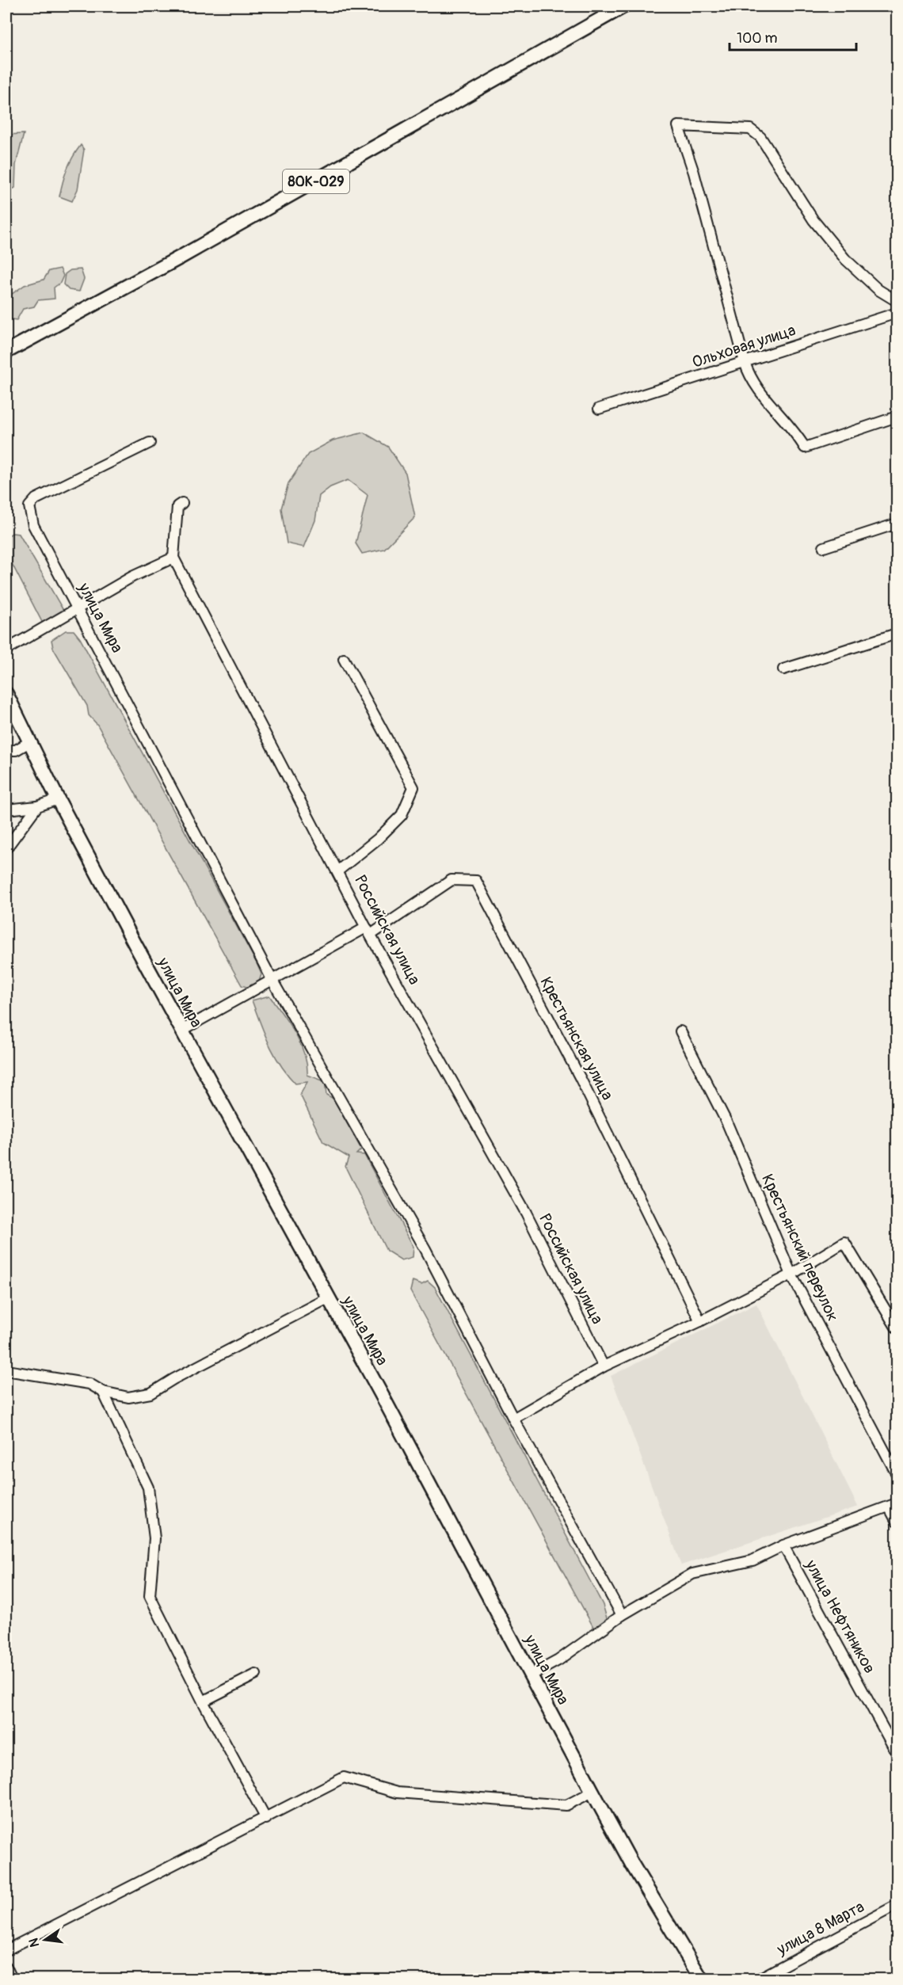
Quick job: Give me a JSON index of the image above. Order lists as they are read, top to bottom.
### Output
{
  "streets": {
    "main road": ["80К-029", "улица Мира"],
    "street": [
      "Ольховая улица",
      "Российская улица",
      "Крестьянская улица",
      "Крестьянский переулок",
      "улица Нефтяников",
      "улица 8 Марта"
    ]
  },
  "crossings": [
    ["Российская улица", "Крестьянская улица"]
  ],
  "scale_bar": "100 m",
  "north": "left"
}
